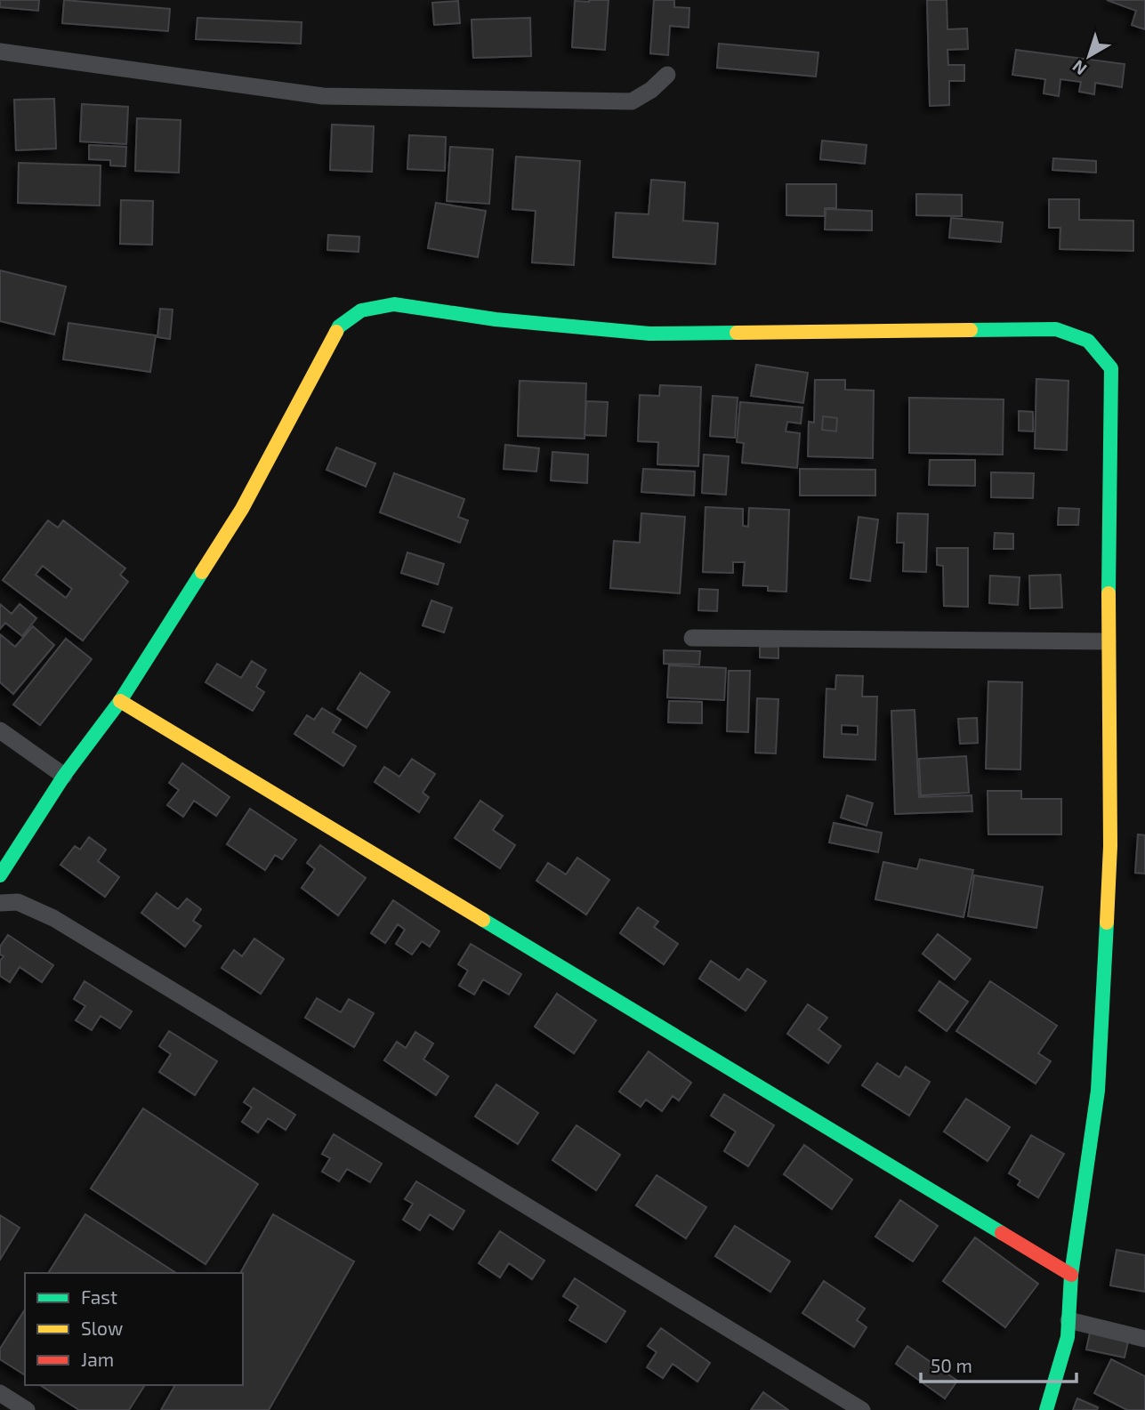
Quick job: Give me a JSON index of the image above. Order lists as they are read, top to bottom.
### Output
{
  "legend": ["Fast", "Slow", "Jam"],
  "scale_bar": "50 m",
  "north": "bottom left"
}
